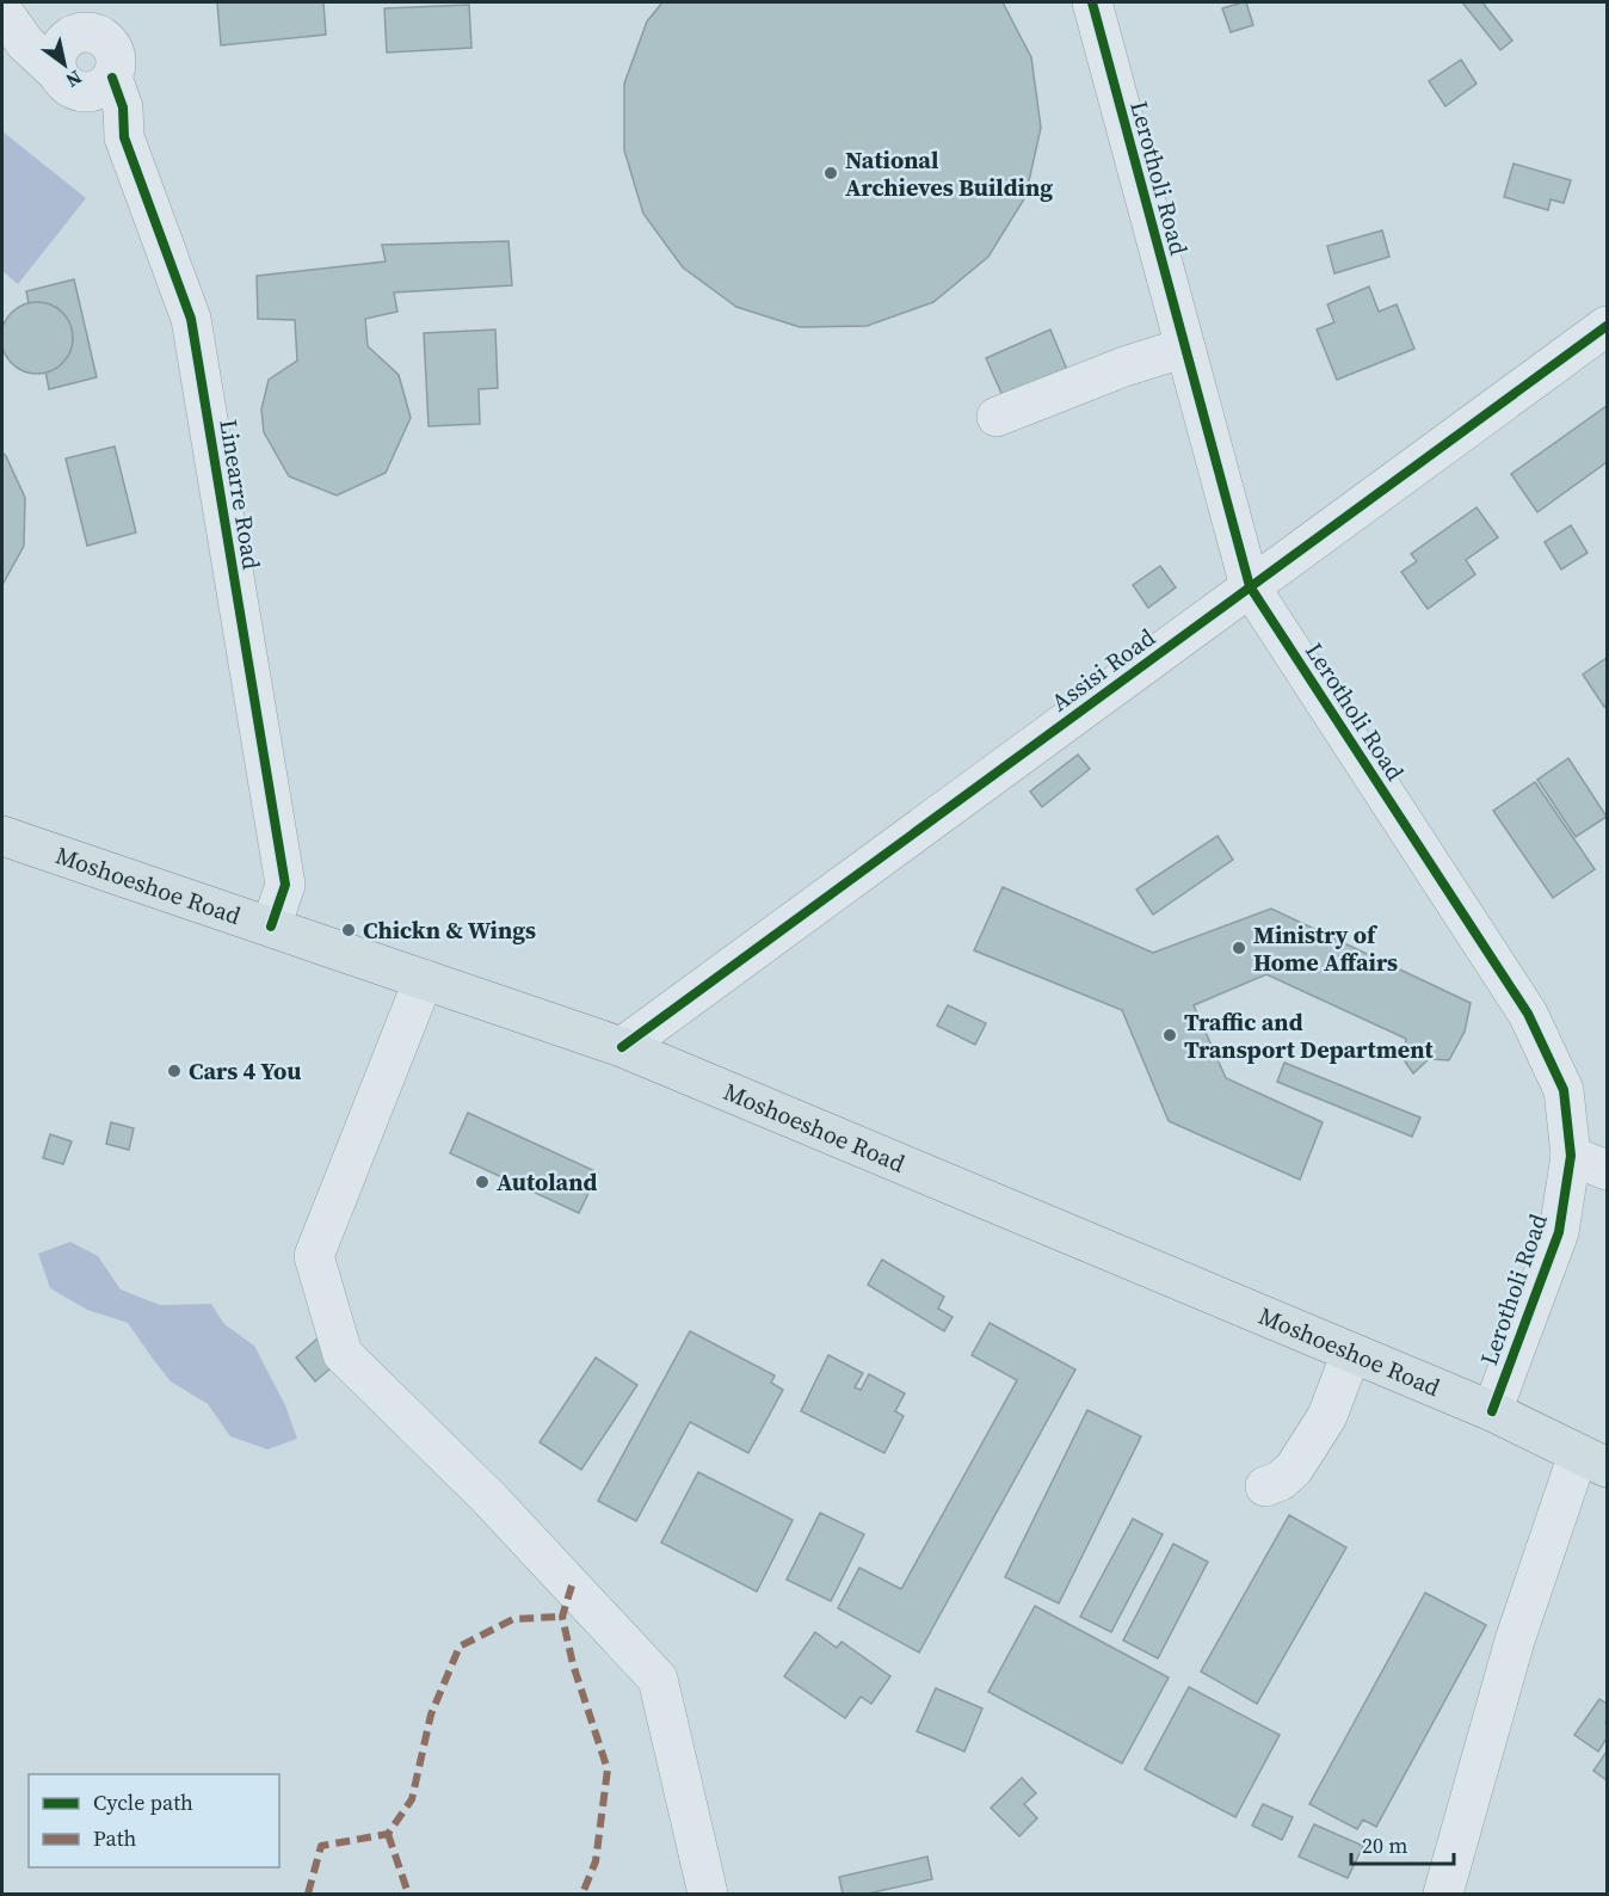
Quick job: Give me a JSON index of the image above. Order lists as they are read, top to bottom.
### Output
{
  "streets": {
    "main road": ["Moshoeshoe Road"],
    "street": ["Lerotholi Road", "Linearre Road", "Assisi Road"]
  },
  "crossings": [
    ["Lerotholi Road", "Assisi Road"],
    ["Lerotholi Road", "Moshoeshoe Road"],
    ["Linearre Road", "Moshoeshoe Road"],
    ["Assisi Road", "Moshoeshoe Road"]
  ],
  "places": [
    "National Archieves Building",
    "Chickn & Wings",
    "Ministry of Home Affairs",
    "Traffic and Transport Department",
    "Cars 4 You",
    "Autoland"
  ],
  "legend": ["Cycle path", "Path"],
  "scale_bar": "20 m",
  "north": "bottom right"
}
